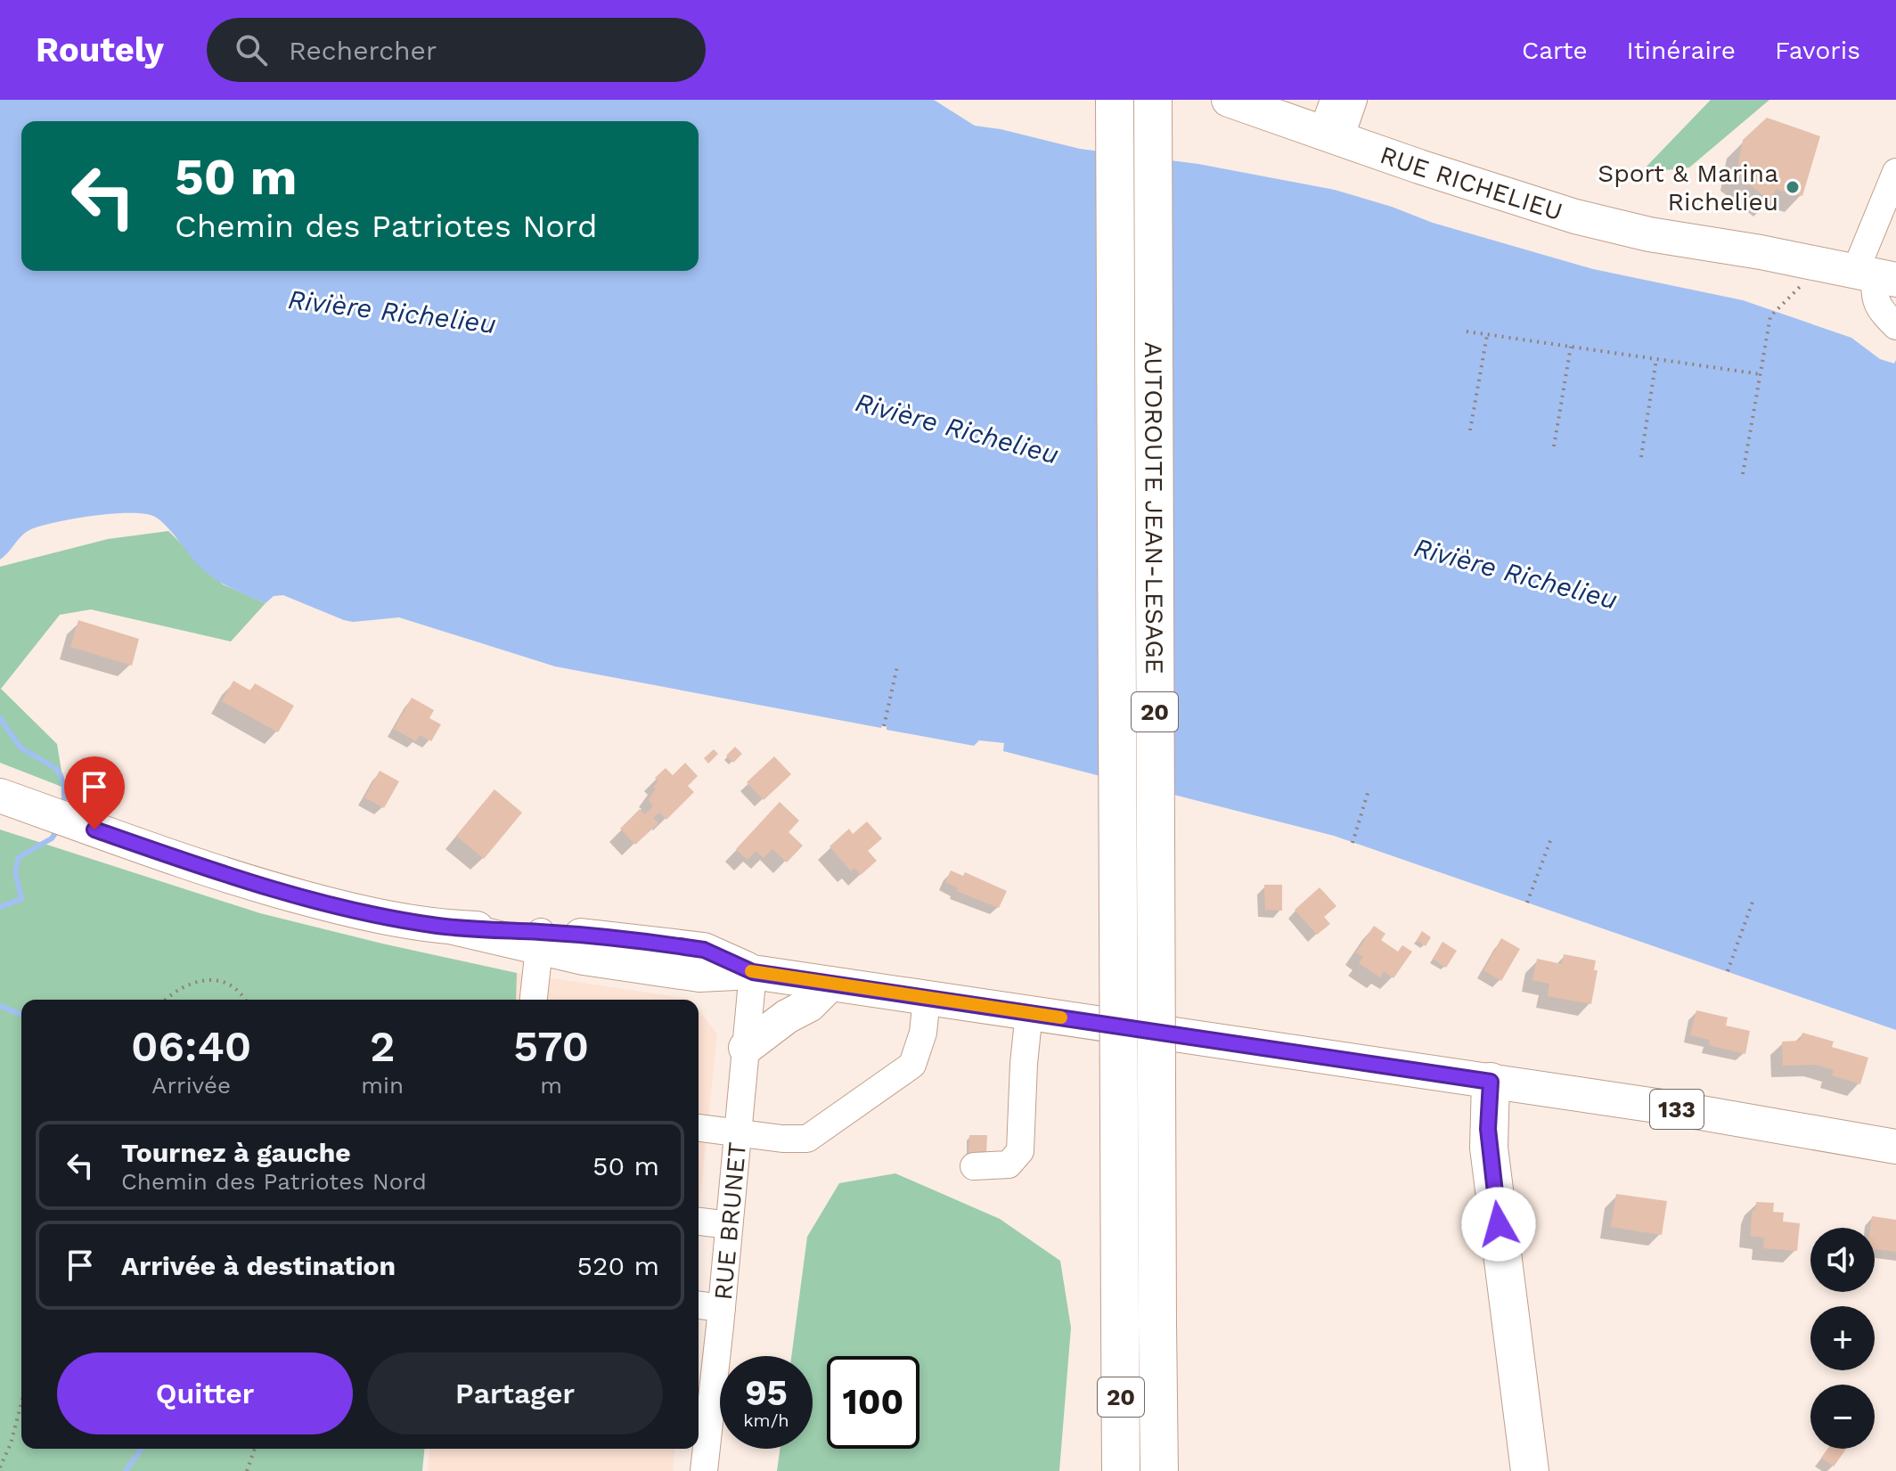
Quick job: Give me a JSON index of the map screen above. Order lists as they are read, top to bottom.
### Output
{
  "streets": {
    "highway": ["AUTOROUTE JEAN-LESAGE", "20"],
    "main road": ["RUE RICHELIEU", "133"],
    "street": ["RUE BRUNET"]
  },
  "crossings": [
    ["133", "RUE BRUNET"]
  ],
  "water": ["Rivière Richelieu"],
  "places": ["Sport & Marina Richelieu"],
  "page": {
    "header": "Routely",
    "search": "Rechercher",
    "nav": ["Carte", "Itinéraire", "Favoris"],
    "turn": ["50 m", "Chemin des Patriotes Nord"],
    "eta": [
      "06:40",
      "Arrivée",
      "2",
      "min",
      "570",
      "m"
    ],
    "list": [
      {
        "name": "Tournez à gauche",
        "note": "Chemin des Patriotes Nord",
        "value": "50 m"
      },
      {
        "name": "Arrivée à destination",
        "value": "520 m"
      }
    ],
    "map_buttons": ["+", "−"],
    "buttons": ["Quitter", "Partager"],
    "speed": "95 km/h",
    "limit": "100"
  }
}
